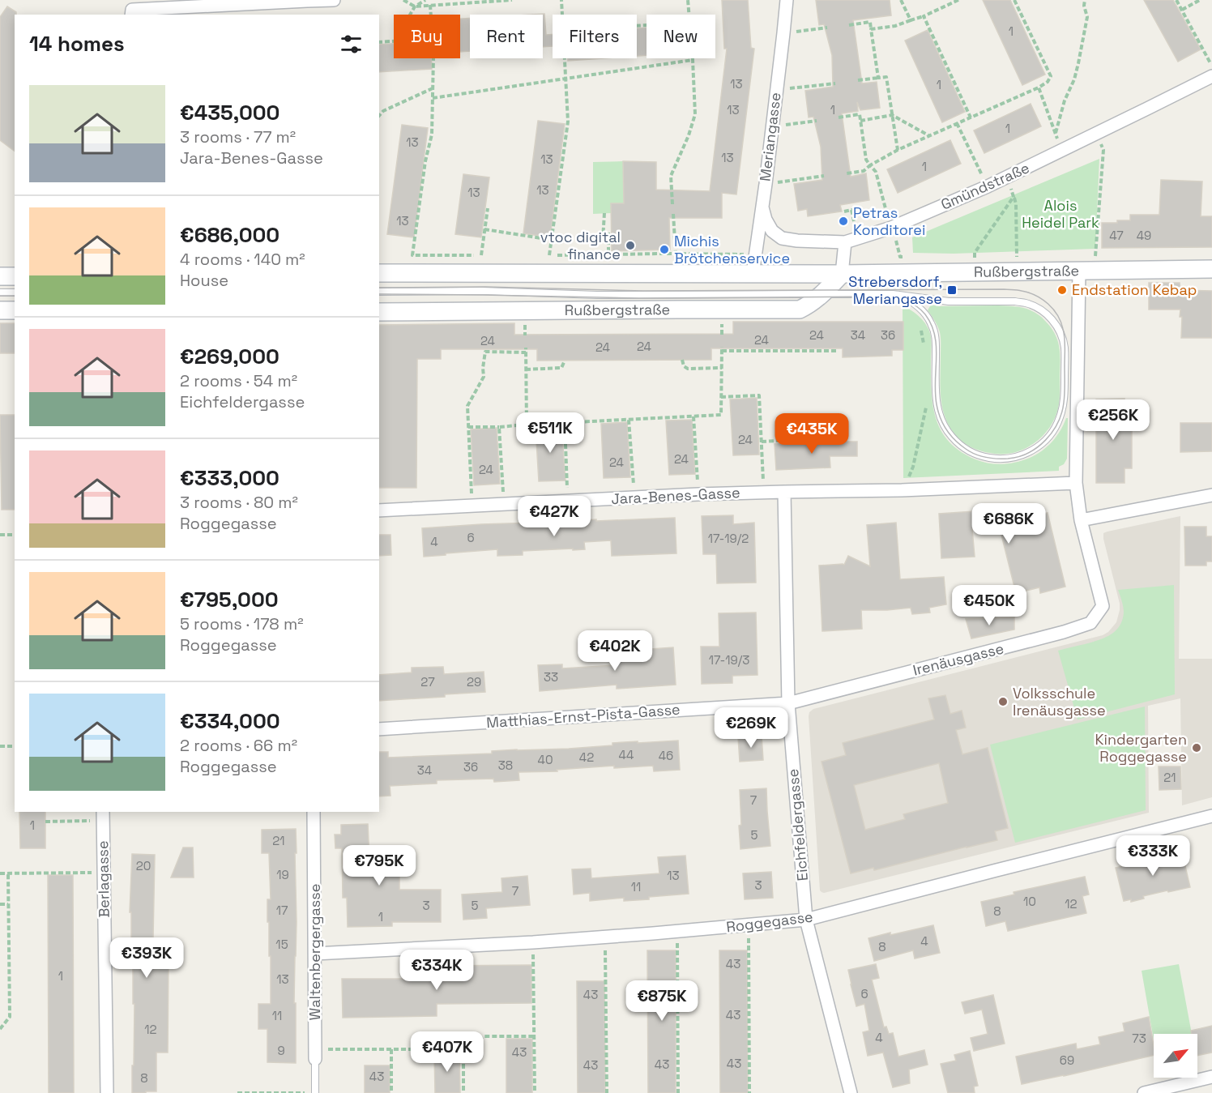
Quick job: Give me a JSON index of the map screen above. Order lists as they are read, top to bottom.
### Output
{
  "streets": {
    "street": [
      "Meriangasse",
      "Gmündstraße",
      "Rußbergstraße",
      "Jara-Benes-Gasse",
      "Irenäusgasse",
      "Matthias-Ernst-Pista-Gasse",
      "Eichfeldergasse",
      "Berlagasse",
      "Roggegasse",
      "Waltenbergergasse"
    ]
  },
  "crossings": [
    ["Meriangasse", "Gmündstraße"],
    ["Meriangasse", "Rußbergstraße"],
    ["Rußbergstraße", "Irenäusgasse"],
    ["Jara-Benes-Gasse", "Irenäusgasse"],
    ["Jara-Benes-Gasse", "Eichfeldergasse"],
    ["Irenäusgasse", "Matthias-Ernst-Pista-Gasse"],
    ["Irenäusgasse", "Eichfeldergasse"],
    ["Matthias-Ernst-Pista-Gasse", "Eichfeldergasse"],
    ["Eichfeldergasse", "Roggegasse"],
    ["Roggegasse", "Waltenbergergasse"]
  ],
  "parks": ["Alois Heidel Park"],
  "places": {
    "other": [
      "Petras Konditorei",
      "vtoc digital finance",
      "Michis Brötchenservice",
      "Endstation Kebap",
      "Volksschule Irenäusgasse",
      "Kindergarten Roggegasse"
    ],
    "transit": ["Strebersdorf, Meriangasse"]
  },
  "house_numbers": [
    "1",
    "13",
    "1",
    "13",
    "1",
    "1",
    "13",
    "13",
    "13",
    "1",
    "13",
    "13",
    "13",
    "47",
    "49",
    "24",
    "34",
    "36",
    "24",
    "24",
    "24",
    "24",
    "24",
    "24",
    "24",
    "24",
    "6",
    "17-19/2",
    "4",
    "17-19/3",
    "33",
    "27",
    "29",
    "44",
    "46",
    "42",
    "40",
    "38",
    "36",
    "34",
    "21",
    "7",
    "1",
    "5",
    "21",
    "20",
    "19",
    "13",
    "3",
    "11",
    "7",
    "10",
    "12",
    "3",
    "5",
    "17",
    "8",
    "1",
    "4",
    "15",
    "8",
    "43",
    "1",
    "13",
    "6",
    "43",
    "43",
    "11",
    "12",
    "4",
    "73",
    "9",
    "43",
    "69",
    "43",
    "43",
    "43",
    "43",
    "8"
  ],
  "north": "top right",
  "page": {
    "chip": [
      "Buy",
      "Rent",
      "Filters",
      "New"
    ],
    "heading": "14 homes",
    "list": [
      {
        "name": "€435,000",
        "note": "3 rooms · 77 m² · Jara-Benes-Gasse"
      },
      {
        "name": "€686,000",
        "note": "4 rooms · 140 m² · House"
      },
      {
        "name": "€269,000",
        "note": "2 rooms · 54 m² · Eichfeldergasse"
      },
      {
        "name": "€333,000",
        "note": "3 rooms · 80 m² · Roggegasse"
      },
      {
        "name": "€795,000",
        "note": "5 rooms · 178 m² · Roggegasse"
      },
      {
        "name": "€334,000",
        "note": "2 rooms · 66 m² · Roggegasse"
      }
    ],
    "price": [
      "€256K",
      "€511K",
      "€435K",
      "€427K",
      "€686K",
      "€450K",
      "€402K",
      "€269K",
      "€333K",
      "€795K",
      "€393K",
      "€334K",
      "€875K",
      "€407K"
    ]
  }
}
